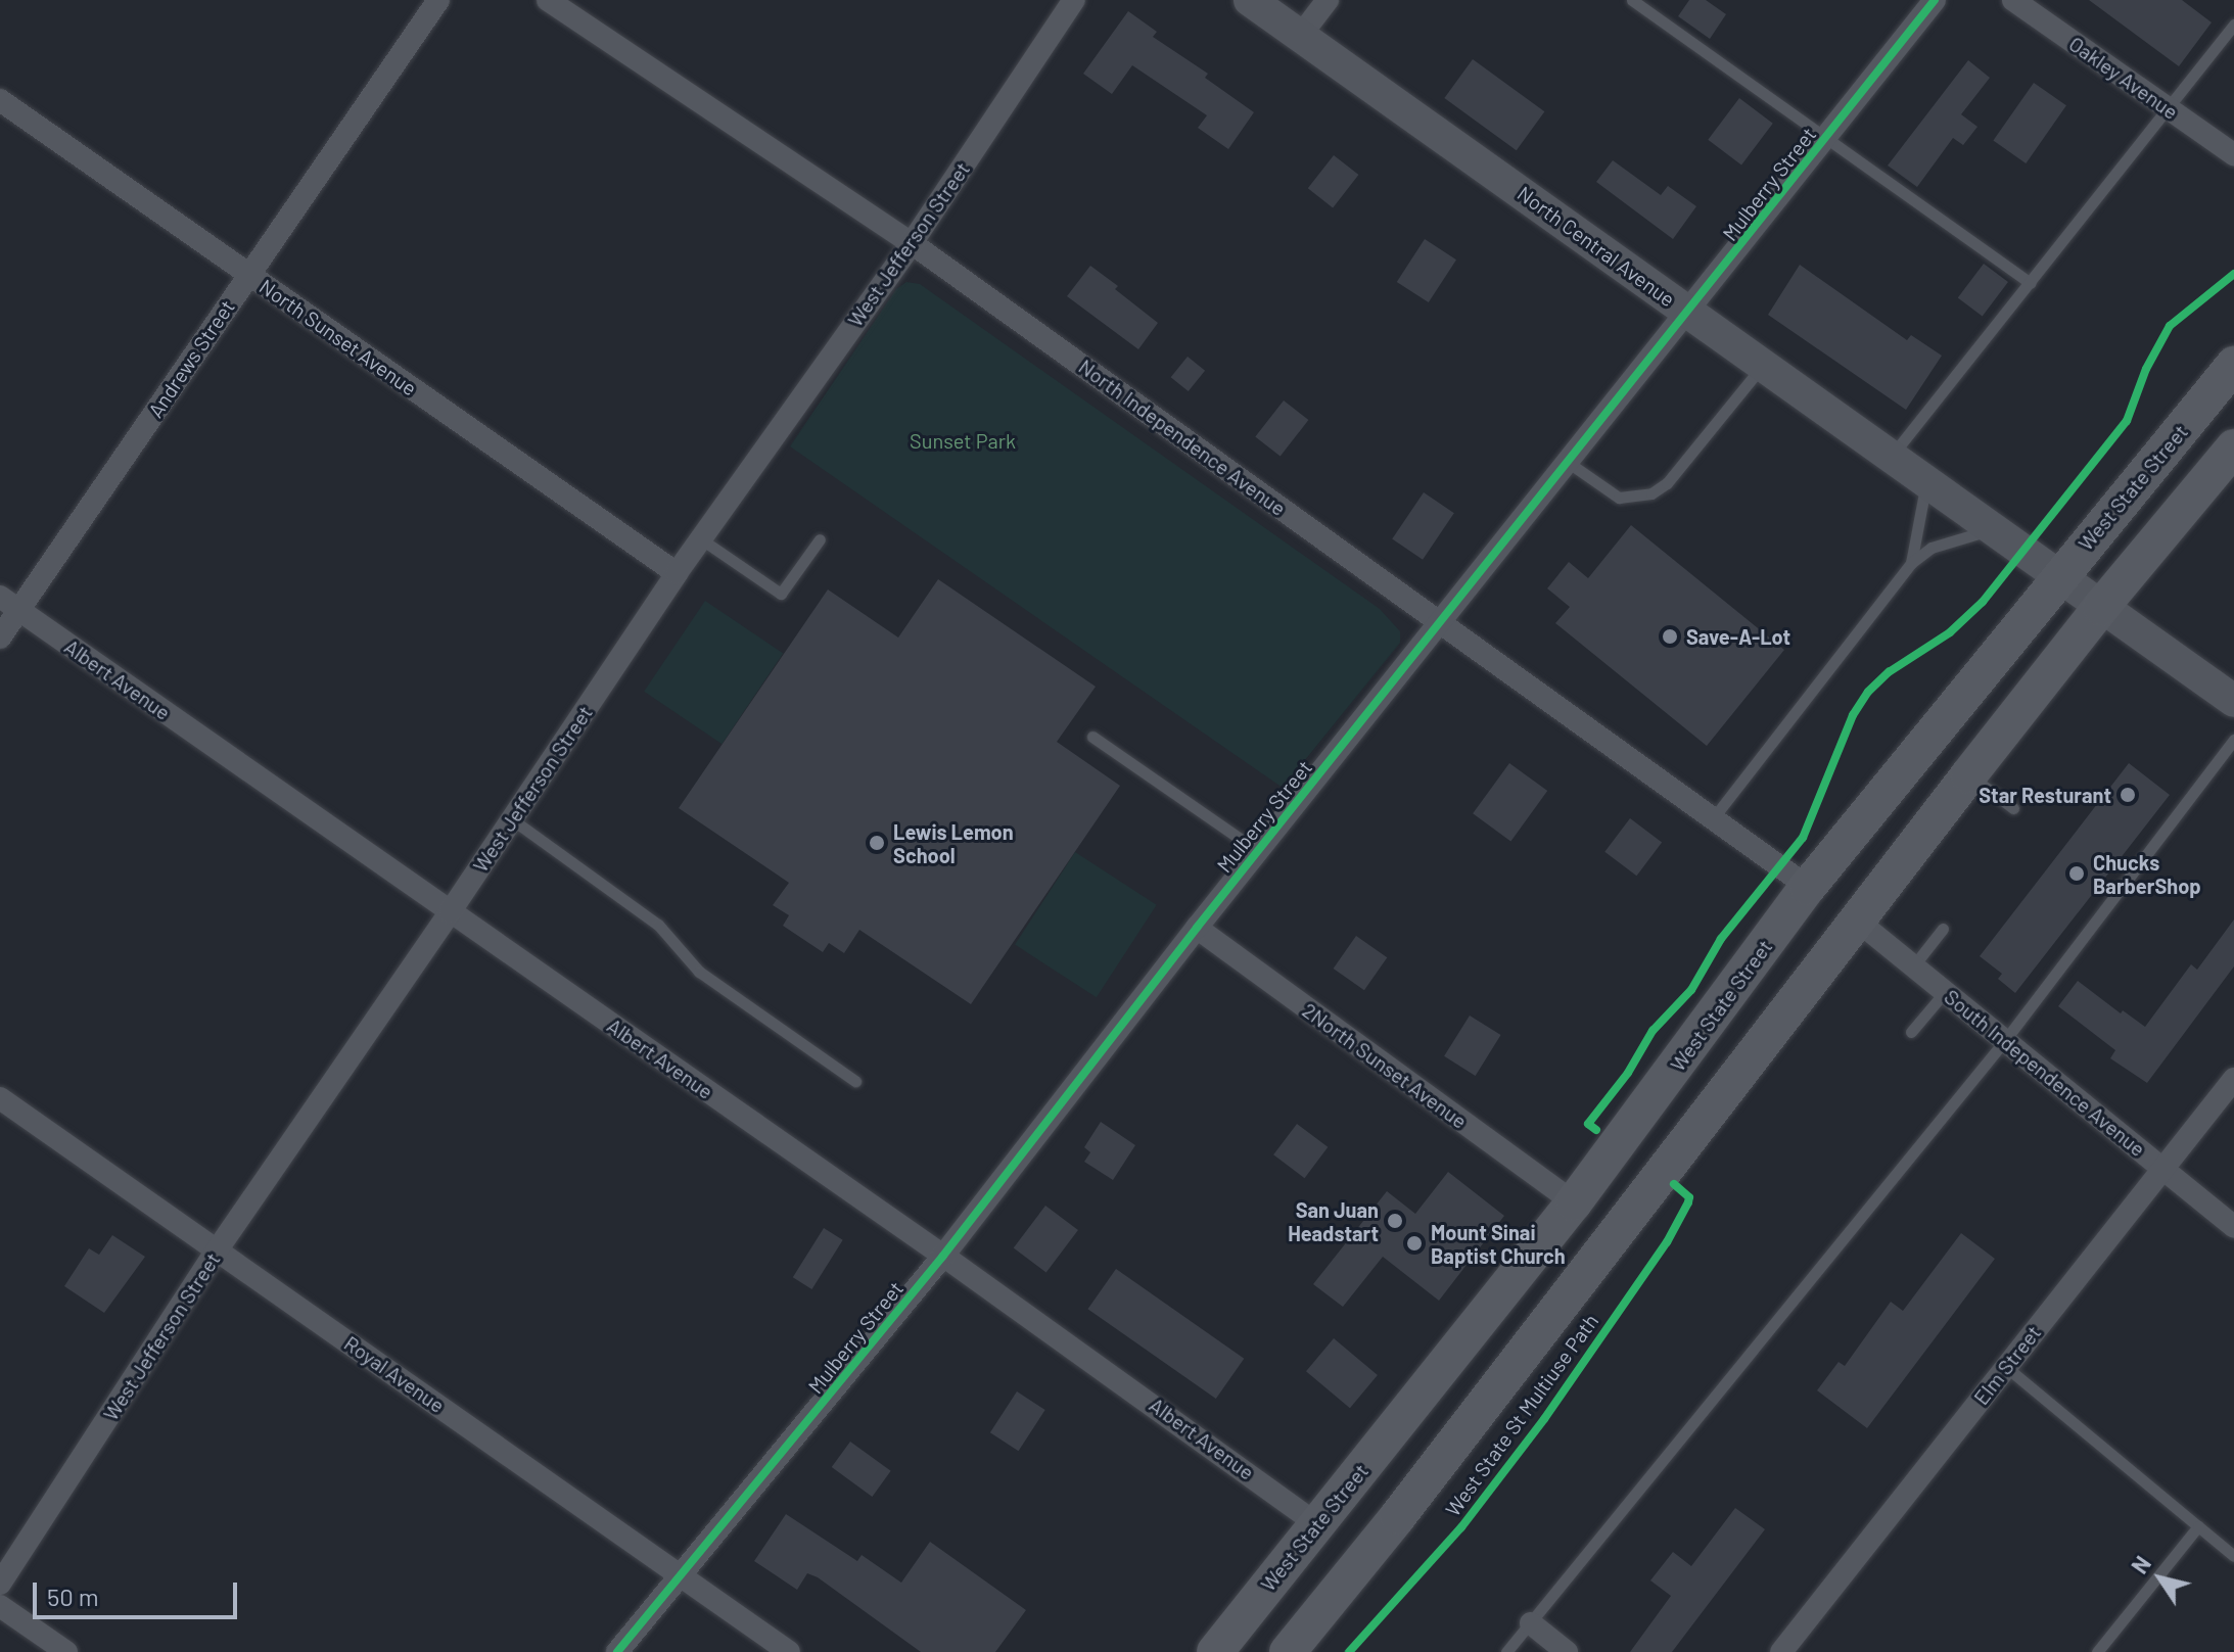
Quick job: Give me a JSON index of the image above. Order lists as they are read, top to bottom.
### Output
{
  "streets": {
    "main road": ["North Central Avenue", "West State Street"],
    "street": [
      "Oakley Avenue",
      "Mulberry Street",
      "West Jefferson Street",
      "North Sunset Avenue",
      "Andrews Street",
      "North Independence Avenue",
      "Albert Avenue",
      "2North Sunset Avenue",
      "South Independence Avenue",
      "Elm Street",
      "Royal Avenue"
    ],
    "cycle path": ["West State St Multiuse Path"]
  },
  "crossings": [
    ["Mulberry Street", "North Central Avenue"],
    ["Mulberry Street", "North Independence Avenue"],
    ["Mulberry Street", "Albert Avenue"],
    ["Mulberry Street", "2North Sunset Avenue"],
    ["Mulberry Street", "Royal Avenue"],
    ["West Jefferson Street", "North Sunset Avenue"],
    ["West Jefferson Street", "North Independence Avenue"],
    ["West Jefferson Street", "Albert Avenue"],
    ["West Jefferson Street", "Royal Avenue"],
    ["North Central Avenue", "West State Street"],
    ["North Sunset Avenue", "Andrews Street"],
    ["Andrews Street", "Albert Avenue"],
    ["North Independence Avenue", "West State Street"],
    ["West State Street", "Albert Avenue"],
    ["West State Street", "2North Sunset Avenue"],
    ["South Independence Avenue", "Elm Street"]
  ],
  "parks": ["Sunset Park"],
  "places": [
    "Save-A-Lot",
    "Star Resturant",
    "Lewis Lemon School",
    "Chucks BarberShop",
    "San Juan Headstart",
    "Mount Sinai Baptist Church"
  ],
  "scale_bar": "50 m",
  "north": "top left"
}
